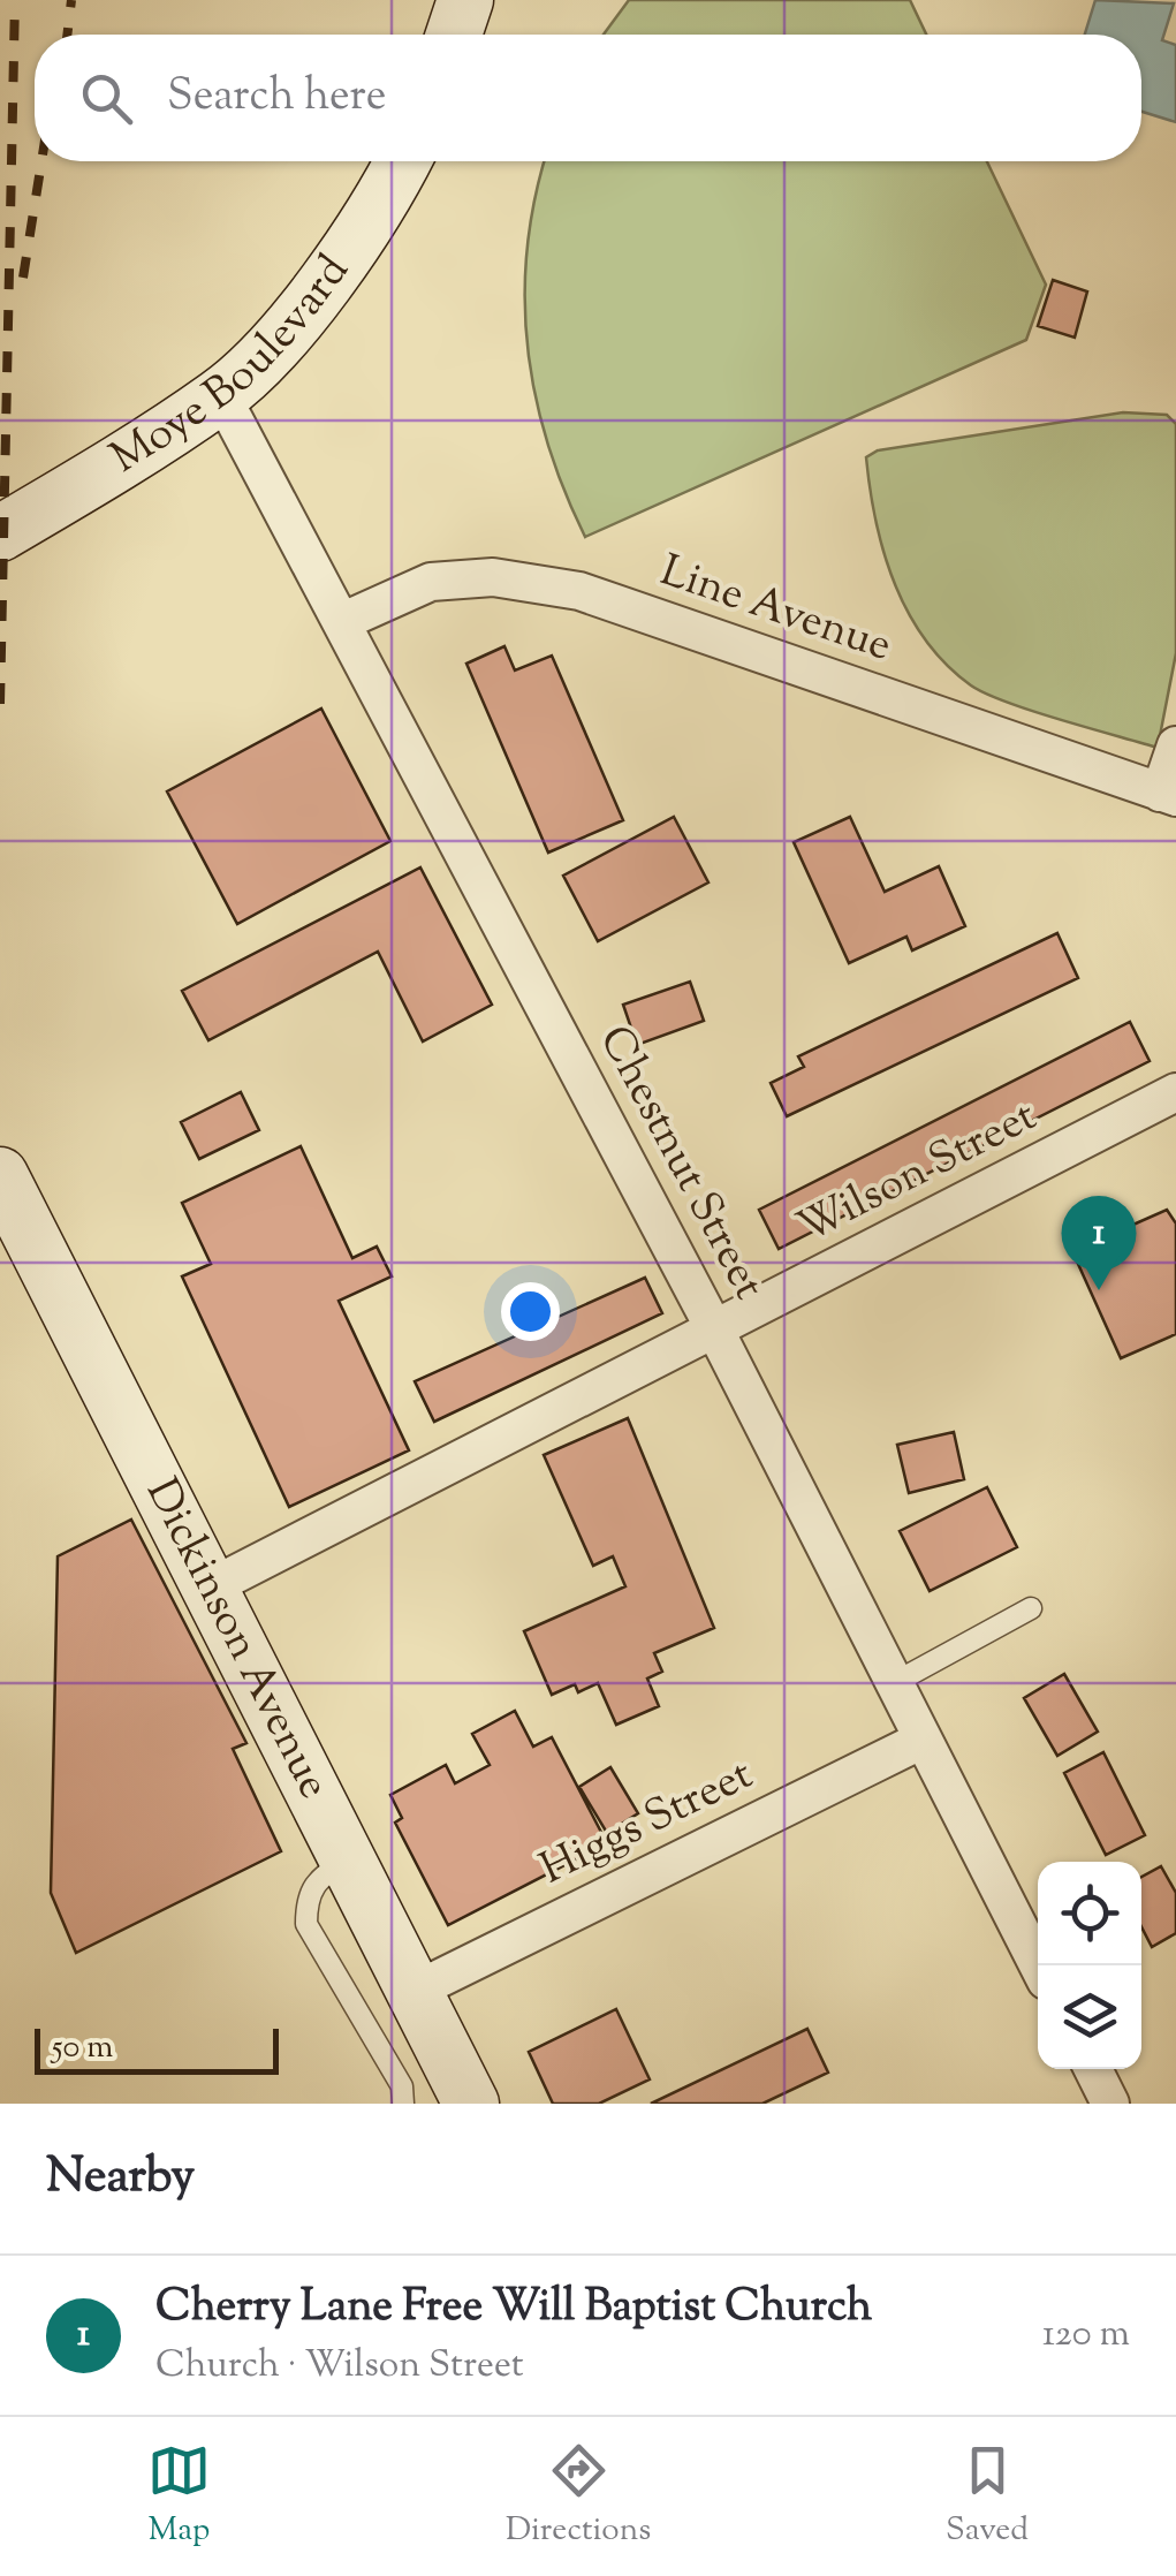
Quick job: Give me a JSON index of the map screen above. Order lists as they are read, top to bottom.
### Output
{
  "streets": {
    "main road": ["Moye Boulevard", "Dickinson Avenue"],
    "street": [
      "Line Avenue",
      "Chestnut Street",
      "Wilson Street",
      "Higgs Street"
    ]
  },
  "crossings": [
    ["Moye Boulevard", "Chestnut Street"],
    ["Line Avenue", "Chestnut Street"],
    ["Chestnut Street", "Wilson Street"],
    ["Chestnut Street", "Higgs Street"],
    ["Wilson Street", "Dickinson Avenue"],
    ["Dickinson Avenue", "Higgs Street"]
  ],
  "scale_bar": "50 m",
  "page": {
    "search": "Search here",
    "pins": "1",
    "scale": "50 m",
    "heading": "Nearby",
    "list": [
      {
        "mark": "1",
        "name": "Cherry Lane Free Will Baptist Church",
        "note": "Church · Wilson Street",
        "value": "120 m"
      }
    ],
    "nav": ["Map", "Directions", "Saved"]
  }
}
